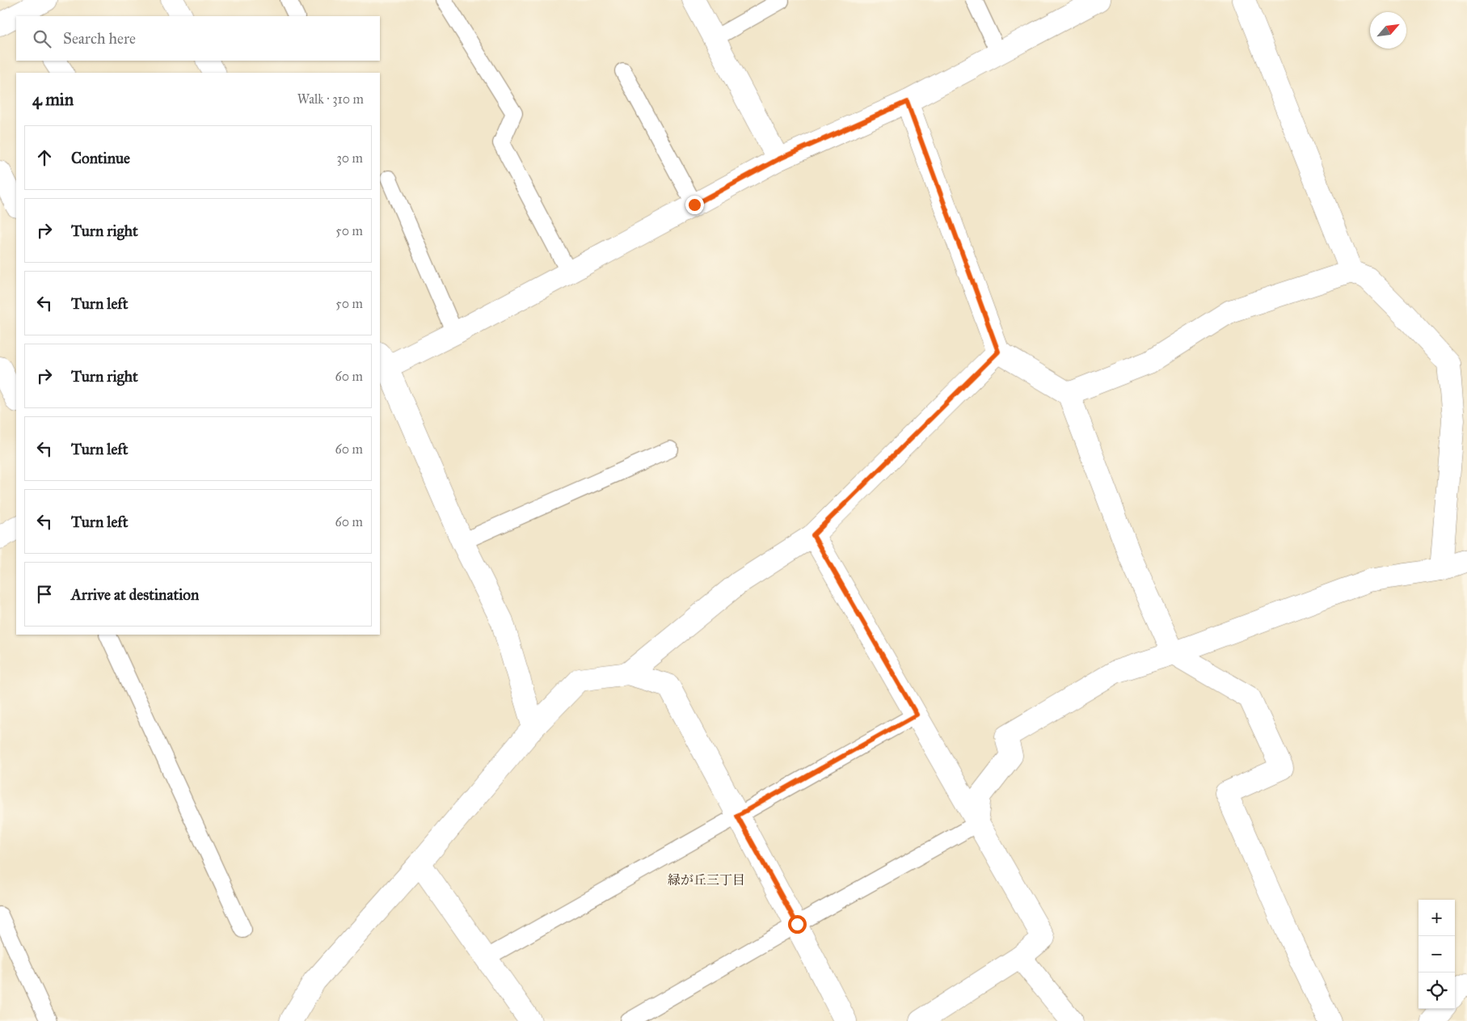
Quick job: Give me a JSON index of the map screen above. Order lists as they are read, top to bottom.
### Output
{
  "districts": ["緑が丘三丁目"],
  "north": "top right",
  "page": {
    "search": "Search here",
    "heading": ["4 min", "Walk · 310 m"],
    "list": [
      ["Continue", "30 m"],
      ["Turn right", "50 m"],
      ["Turn left", "50 m"],
      ["Turn right", "60 m"],
      ["Turn left", "60 m"],
      ["Turn left", "60 m"],
      "Arrive at destination"
    ],
    "map_buttons": ["+", "−"]
  }
}
